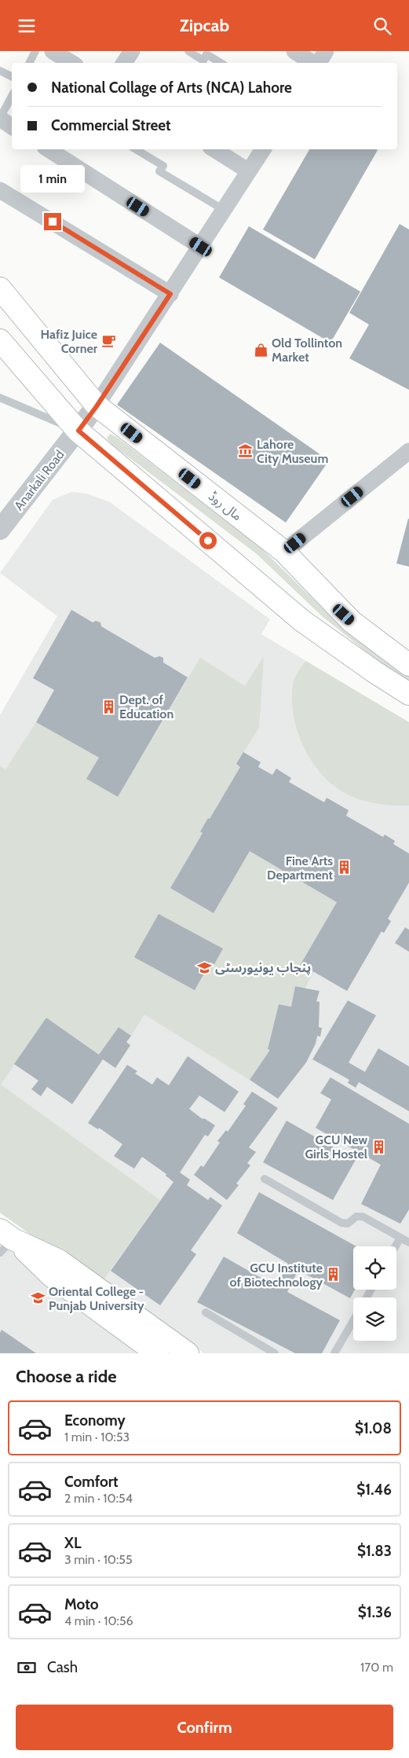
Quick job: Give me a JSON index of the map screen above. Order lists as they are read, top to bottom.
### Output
{
  "streets": {
    "main road": ["مال روڈ"],
    "street": ["Anarkali Road"]
  },
  "crossings": [
    ["Anarkali Road", "مال روڈ"]
  ],
  "places": {
    "cafe": ["Hafiz Juice Corner"],
    "shop": ["Old Tollinton Market"],
    "museum": ["Lahore City Museum"],
    "building": [
      "Dept. of Education",
      "Fine Arts Department",
      "GCU New Girls Hostel",
      "GCU Institute of Biotechnology"
    ],
    "school or university": ["پنجاب یونیورسٹی", "Oriental College - Punjab University"]
  },
  "page": {
    "header": "Zipcab",
    "banner": ["National Collage of Arts (NCA) Lahore", "Commercial Street"],
    "bubble": "1 min",
    "heading": "Choose a ride",
    "list": [
      {
        "name": "Economy",
        "note": "1 min · 10:53",
        "value": "$1.08"
      },
      {
        "name": "Comfort",
        "note": "2 min · 10:54",
        "value": "$1.46"
      },
      {
        "name": "XL",
        "note": "3 min · 10:55",
        "value": "$1.83"
      },
      {
        "name": "Moto",
        "note": "4 min · 10:56",
        "value": "$1.36"
      }
    ],
    "pay": ["Cash", "170 m"],
    "buttons": "Confirm"
  }
}
